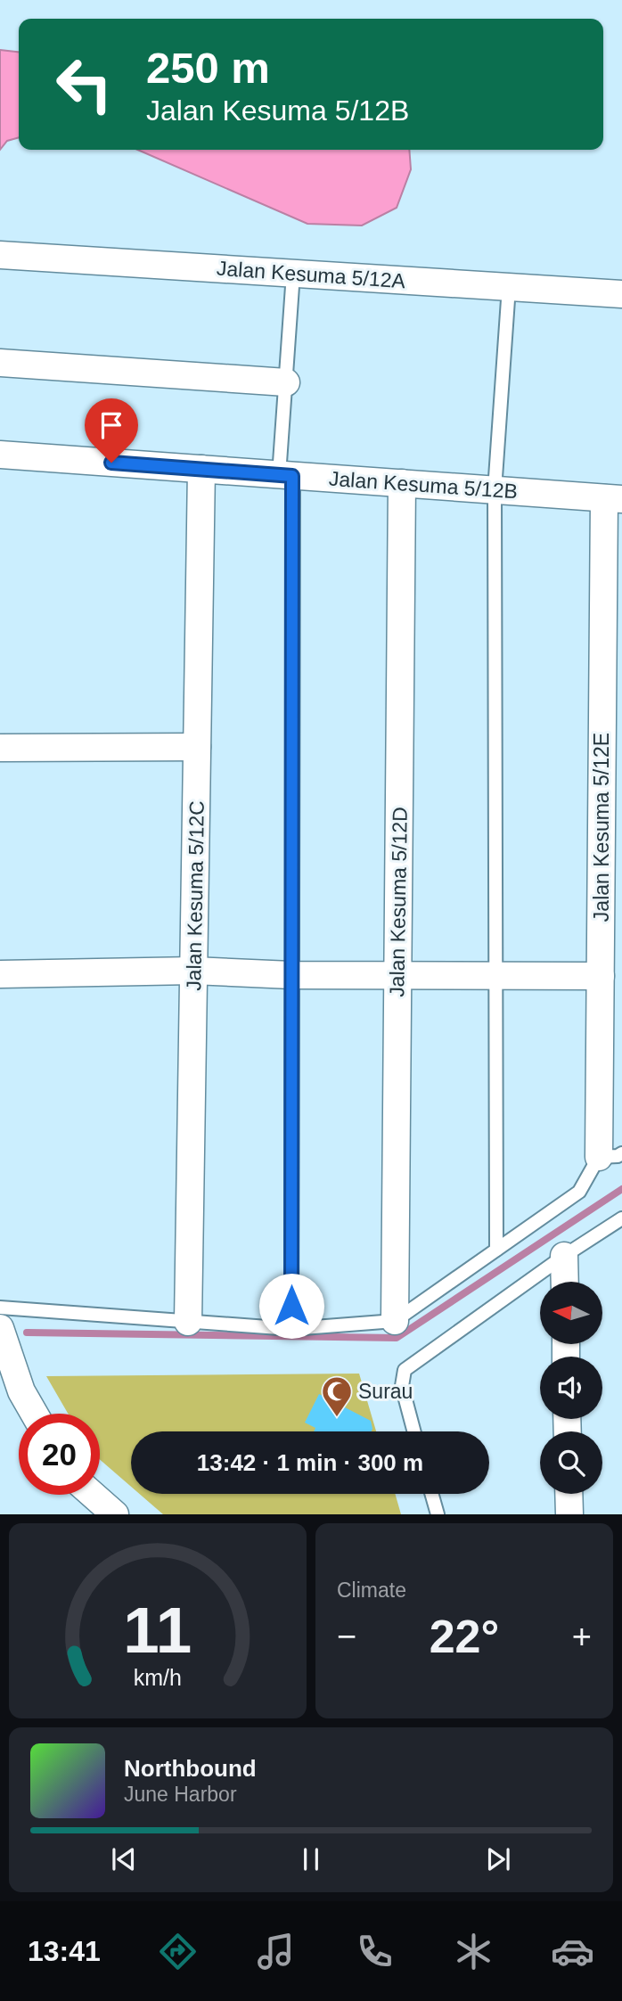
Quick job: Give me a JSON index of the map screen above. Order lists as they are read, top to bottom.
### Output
{
  "streets": {
    "street": [
      "Jalan Kesuma 5/12A",
      "Jalan Kesuma 5/12B",
      "Jalan Kesuma 5/12E",
      "Jalan Kesuma 5/12C",
      "Jalan Kesuma 5/12D"
    ]
  },
  "crossings": [
    ["Jalan Kesuma 5/12B", "Jalan Kesuma 5/12E"],
    ["Jalan Kesuma 5/12B", "Jalan Kesuma 5/12C"],
    ["Jalan Kesuma 5/12B", "Jalan Kesuma 5/12D"]
  ],
  "places": {
    "mosque": ["Surau"]
  },
  "north": "left",
  "page": {
    "turn": ["250 m", "Jalan Kesuma 5/12B"],
    "limit": "20",
    "trip": "13:42 · 1 min · 300 m",
    "tile": "Climate",
    "heat": ["−", "22°", "+"],
    "song": ["Northbound", "June Harbor"],
    "tabs": "13:41",
    "gauge": ["11", "km/h"]
  }
}
